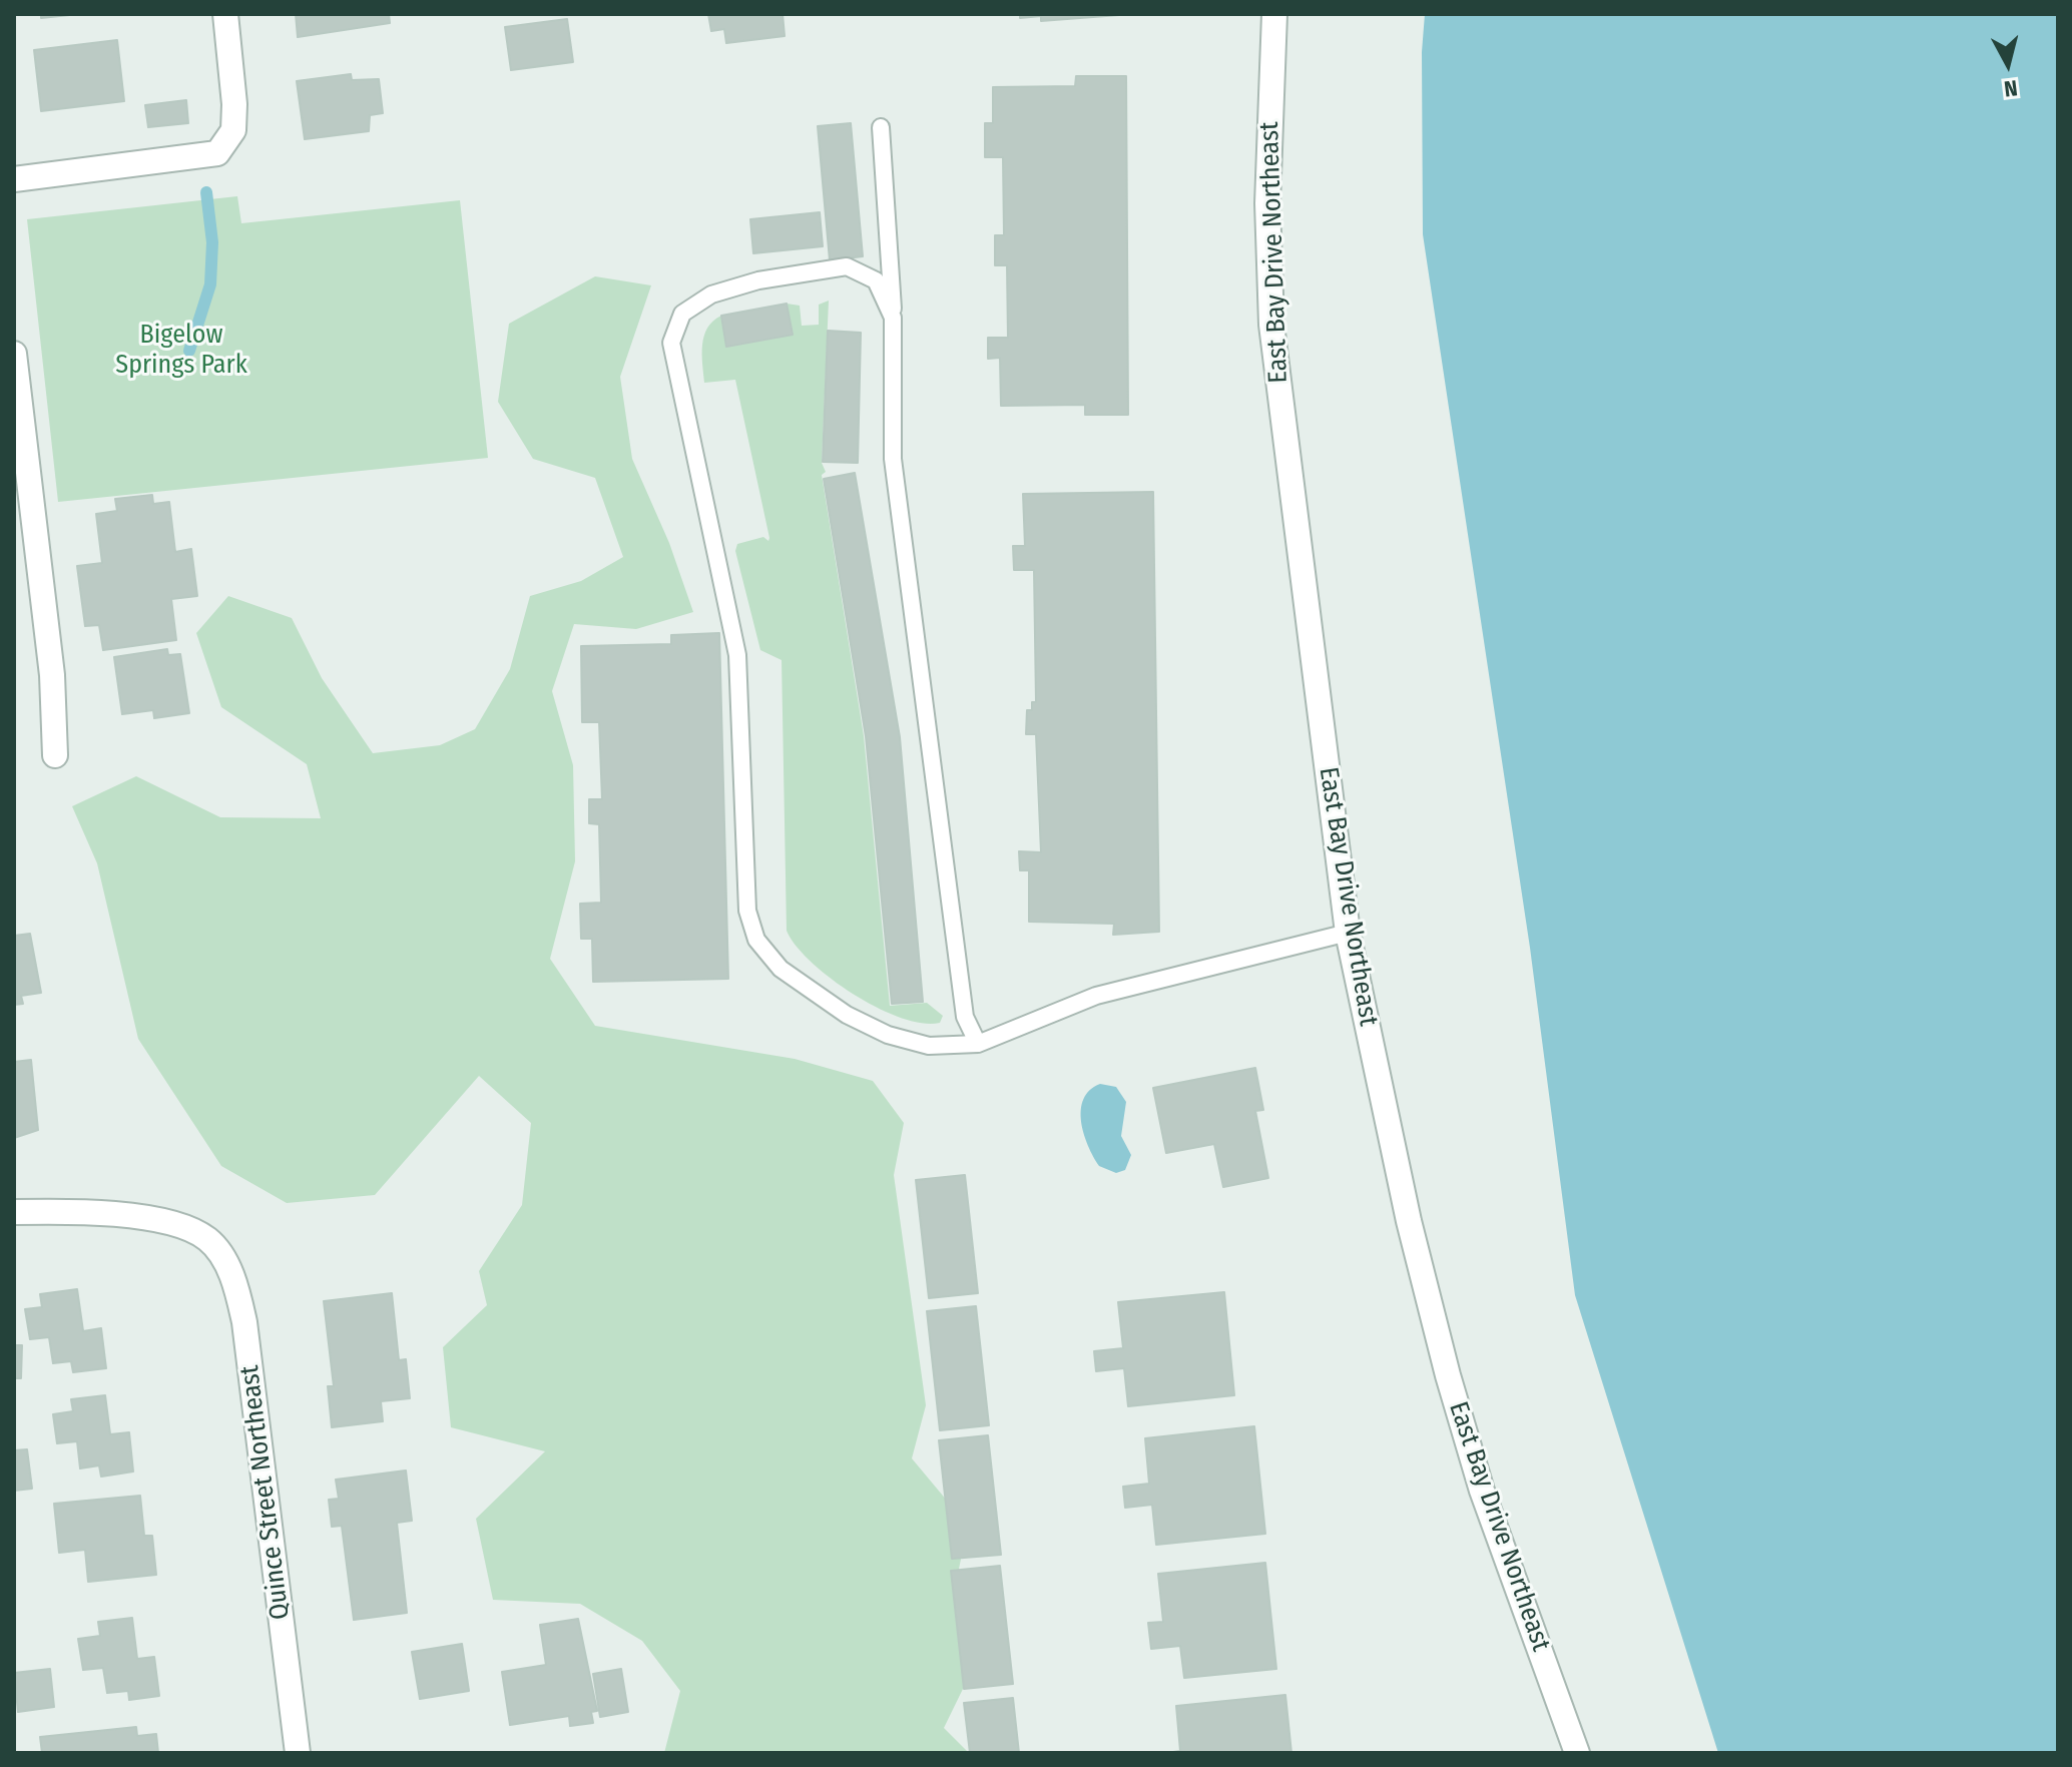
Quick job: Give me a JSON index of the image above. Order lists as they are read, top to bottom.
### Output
{
  "streets": {
    "street": ["East Bay Drive Northeast", "Quince Street Northeast"]
  },
  "parks": ["Bigelow Springs Park"],
  "north": "bottom"
}
